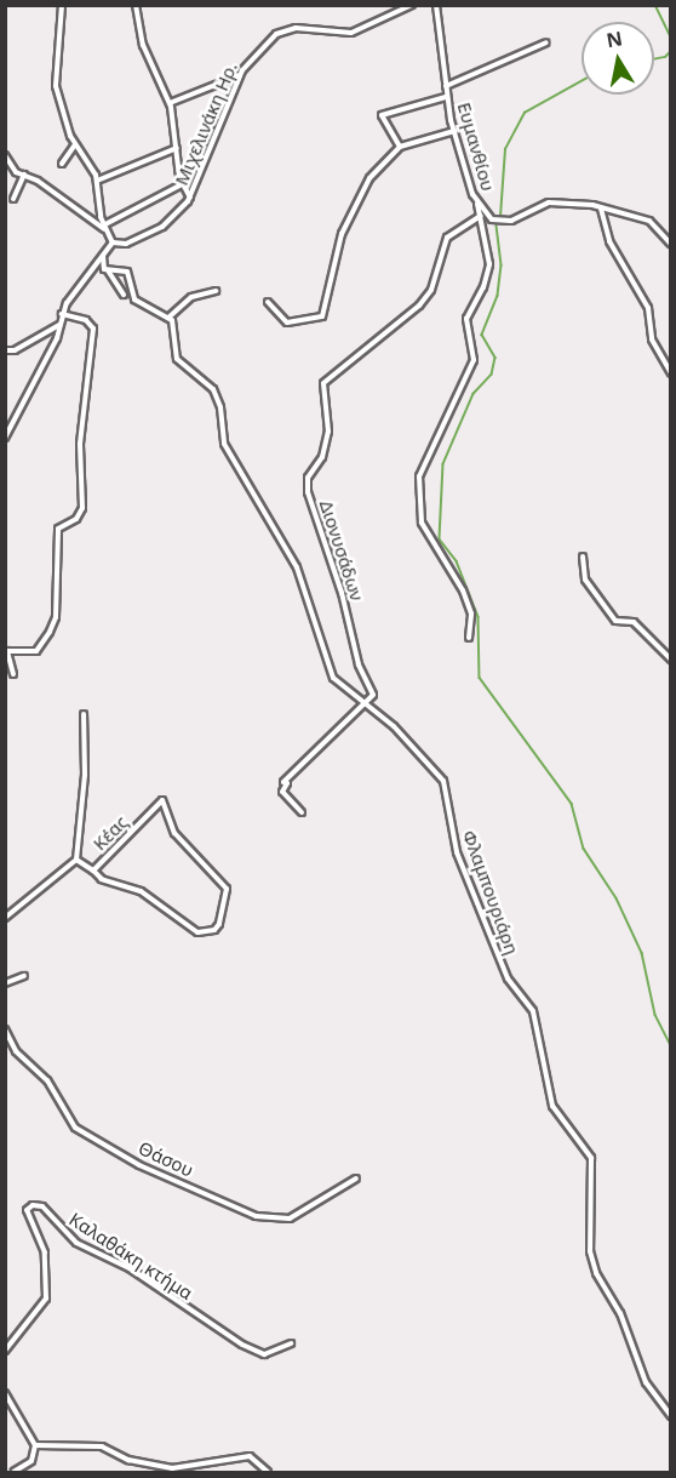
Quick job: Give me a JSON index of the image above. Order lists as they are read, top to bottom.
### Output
{
  "streets": {
    "street": [
      "Μιχελινάκη Ηρ.",
      "Ευμανθίου",
      "Διονυσάδων",
      "Κέας",
      "Φλαμπουριάρη",
      "Θάσου",
      "Καλαθάκη κτήμα"
    ]
  },
  "crossings": [
    ["Διονυσάδων", "Φλαμπουριάρη"]
  ],
  "north": "top"
}
